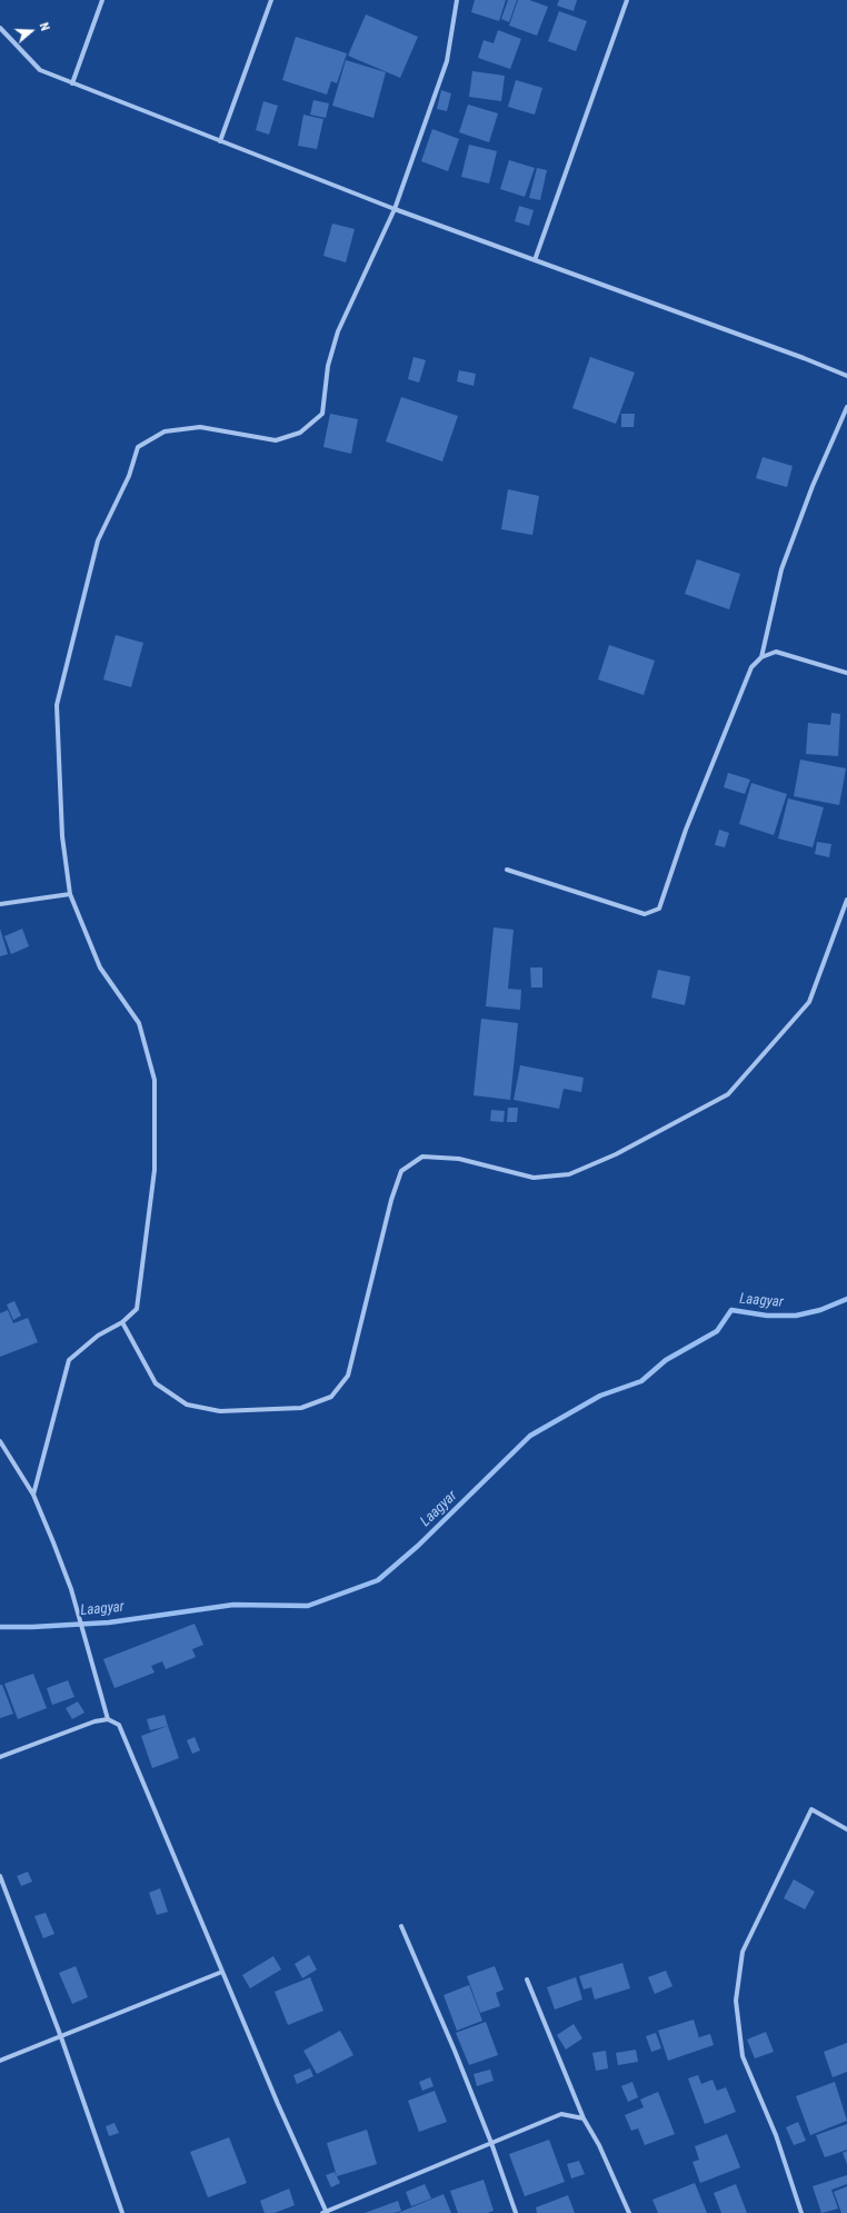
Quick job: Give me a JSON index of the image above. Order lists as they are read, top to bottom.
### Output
{
  "water": ["Laagyar"],
  "north": "right"
}
